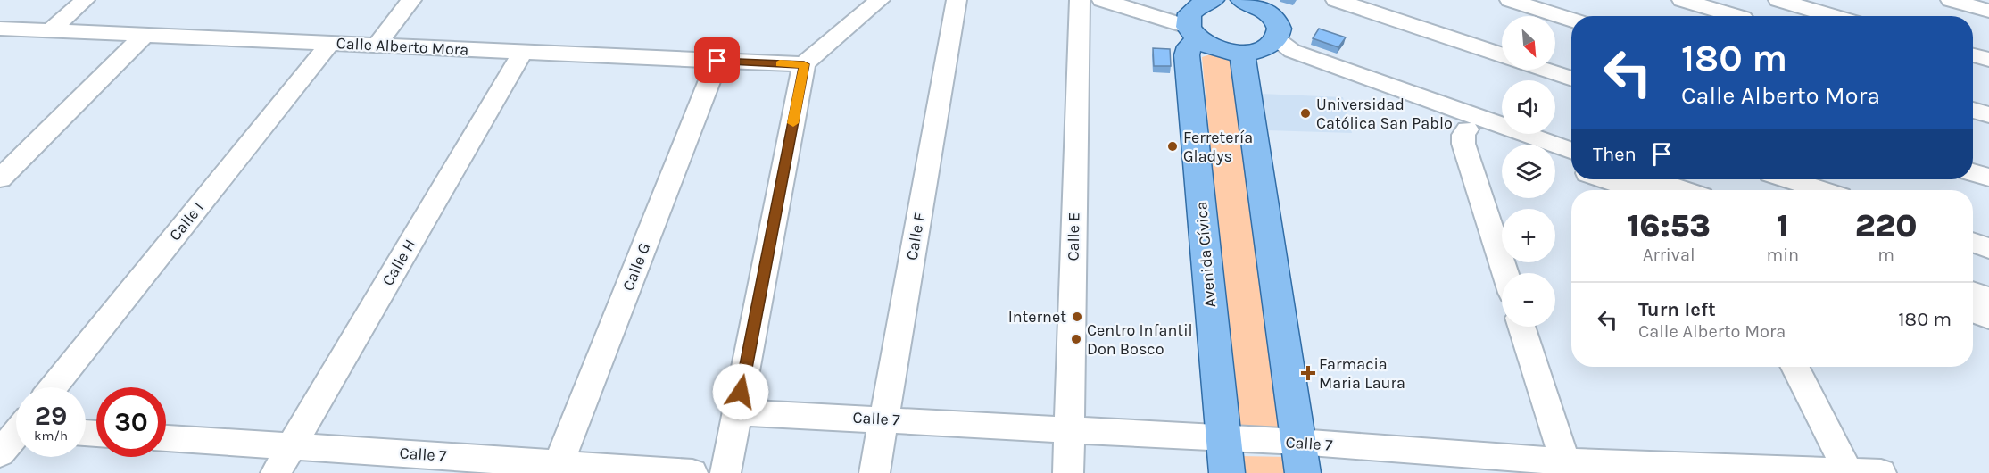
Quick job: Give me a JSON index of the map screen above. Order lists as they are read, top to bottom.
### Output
{
  "streets": {
    "main road": ["Avenida Cívica"],
    "street": [
      "Calle Alberto Mora",
      "Calle I",
      "Calle F",
      "Calle E",
      "Calle H",
      "Calle G",
      "Calle 7"
    ]
  },
  "crossings": [
    ["Calle Alberto Mora", "Calle I"],
    ["Calle Alberto Mora", "Calle H"],
    ["Calle Alberto Mora", "Calle G"],
    ["Calle F", "Calle 7"],
    ["Calle E", "Calle 7"],
    ["Avenida Cívica", "Calle 7"],
    ["Calle H", "Calle 7"],
    ["Calle G", "Calle 7"]
  ],
  "places": {
    "other": [
      "Universidad Católica San Pablo",
      "Ferretería Gladys",
      "Internet",
      "Centro Infantil Don Bosco"
    ],
    "health": ["Farmacia Maria Laura"]
  },
  "north": "bottom right",
  "page": {
    "map_buttons": ["+", "−"],
    "turn": ["180 m", "Calle Alberto Mora"],
    "then": "Then",
    "eta": [
      "16:53",
      "Arrival",
      "1",
      "min",
      "220",
      "m"
    ],
    "list": [
      {
        "name": "Turn left",
        "note": "Calle Alberto Mora",
        "value": "180 m"
      }
    ],
    "speed": "29 km/h",
    "limit": "30"
  }
}
